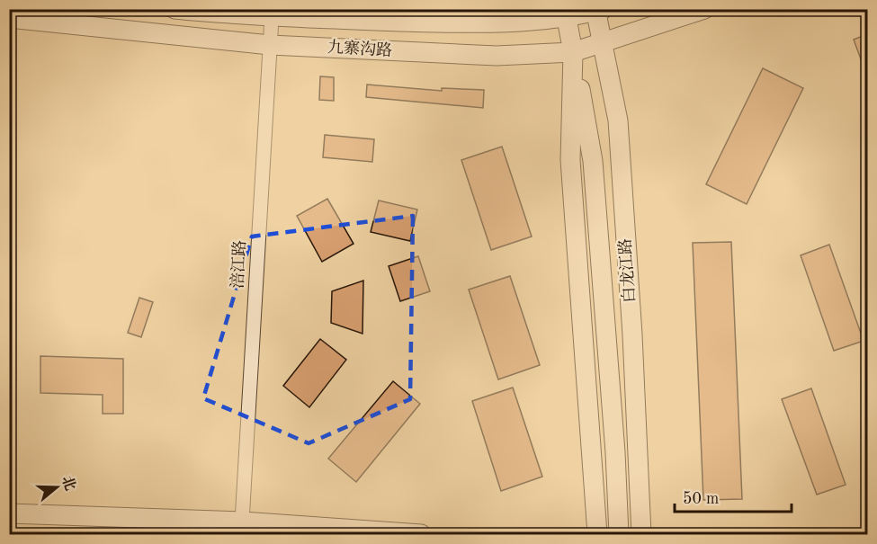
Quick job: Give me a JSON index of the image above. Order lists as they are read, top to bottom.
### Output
{
  "streets": {
    "street": ["九寨沟路", "涪江路", "白龙江路"]
  },
  "crossings": [
    ["九寨沟路", "涪江路"],
    ["九寨沟路", "白龙江路"]
  ],
  "scale_bar": "50 m",
  "north": "right"
}
